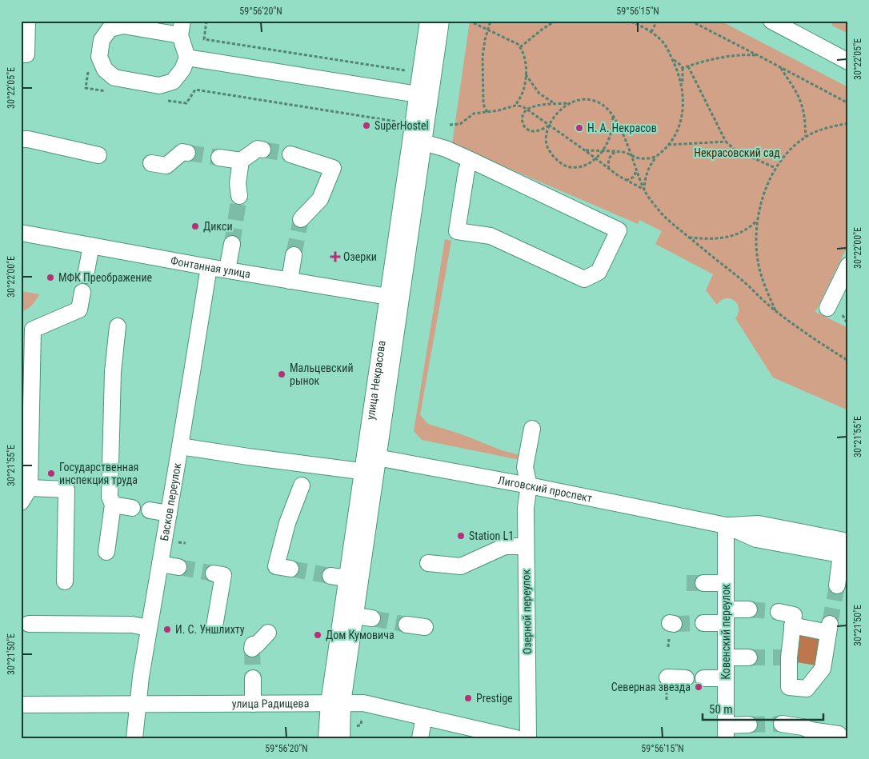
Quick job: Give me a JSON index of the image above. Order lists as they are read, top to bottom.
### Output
{
  "streets": {
    "street": [
      "Фонтанная улица",
      "улица Некрасова",
      "Лиговский проспект",
      "Басков переулок",
      "Озерной переулок",
      "Ковенский переулок",
      "улица Радищева"
    ]
  },
  "crossings": [
    ["Фонтанная улица", "улица Некрасова"],
    ["Фонтанная улица", "Басков переулок"],
    ["улица Некрасова", "Лиговский проспект"],
    ["улица Некрасова", "улица Радищева"],
    ["Лиговский проспект", "Озерной переулок"],
    ["Лиговский проспект", "Ковенский переулок"],
    ["Басков переулок", "улица Радищева"]
  ],
  "parks": ["Некрасовский сад"],
  "places": {
    "other": [
      "SuperHostel",
      "Н. А. Некрасов",
      "Дикси",
      "МФК Преображение",
      "Мальцевский рынок",
      "Государственная инспекция труда",
      "Station L1",
      "И. С. Уншлихту",
      "Дом Кумовича",
      "Северная звезда",
      "Prestige"
    ],
    "health": ["Озерки"]
  },
  "scale_bar": "50 m",
  "coordinates": [
    "59°56'20\"N",
    "59°56'15\"N",
    "30°22'05\"E",
    "30°22'00\"E",
    "30°21'55\"E",
    "30°21'50\"E"
  ]
}
